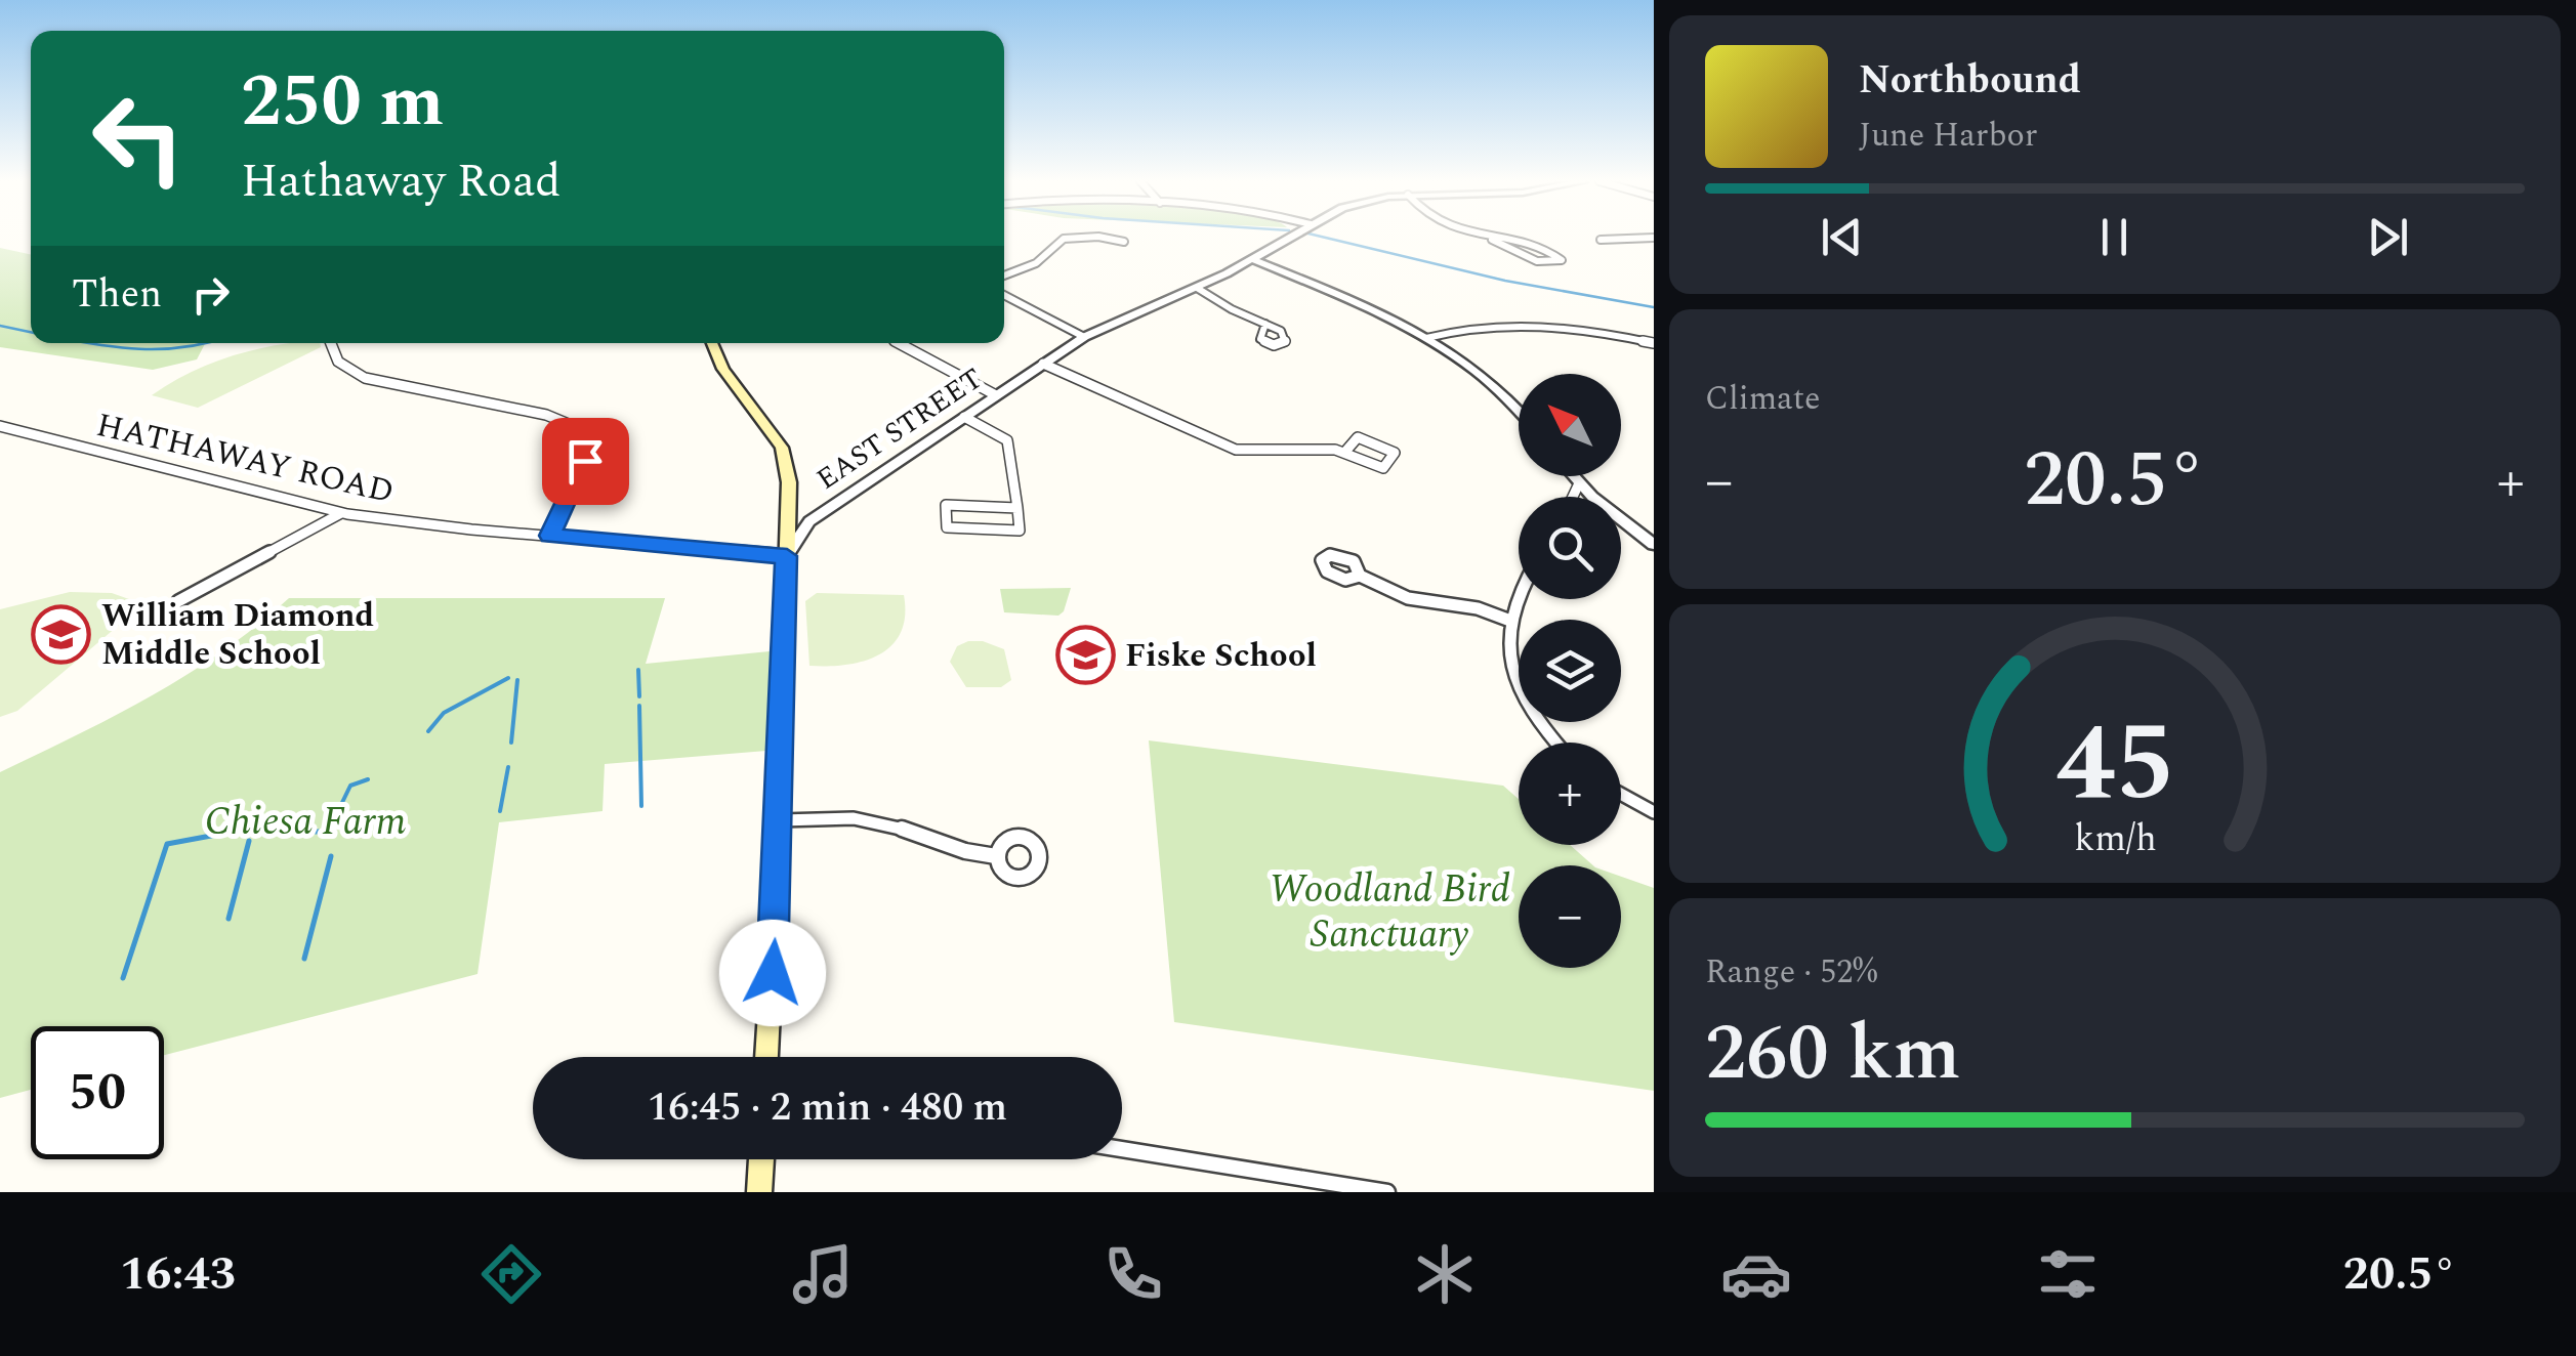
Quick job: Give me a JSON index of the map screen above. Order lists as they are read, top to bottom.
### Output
{
  "streets": {
    "street": ["EAST STREET", "HATHAWAY ROAD"]
  },
  "crossings": [
    ["EAST STREET", "HATHAWAY ROAD"]
  ],
  "parks": ["Chiesa Farm", "Woodland Bird Sanctuary"],
  "places": {
    "school or university": ["William Diamond Middle School", "Fiske School"]
  },
  "north": "top left",
  "page": {
    "turn": ["250 m", "Hathaway Road"],
    "song": ["Northbound", "June Harbor"],
    "then": "Then",
    "tile": [
      "Climate",
      ["Range · 52%", "260 km"]
    ],
    "map_buttons": ["+", "−"],
    "heat": ["−", "20.5°", "+"],
    "limit": "50",
    "trip": "16:45 · 2 min · 480 m",
    "tabs": ["16:43", "20.5°"],
    "gauge": ["45", "km/h"]
  }
}
